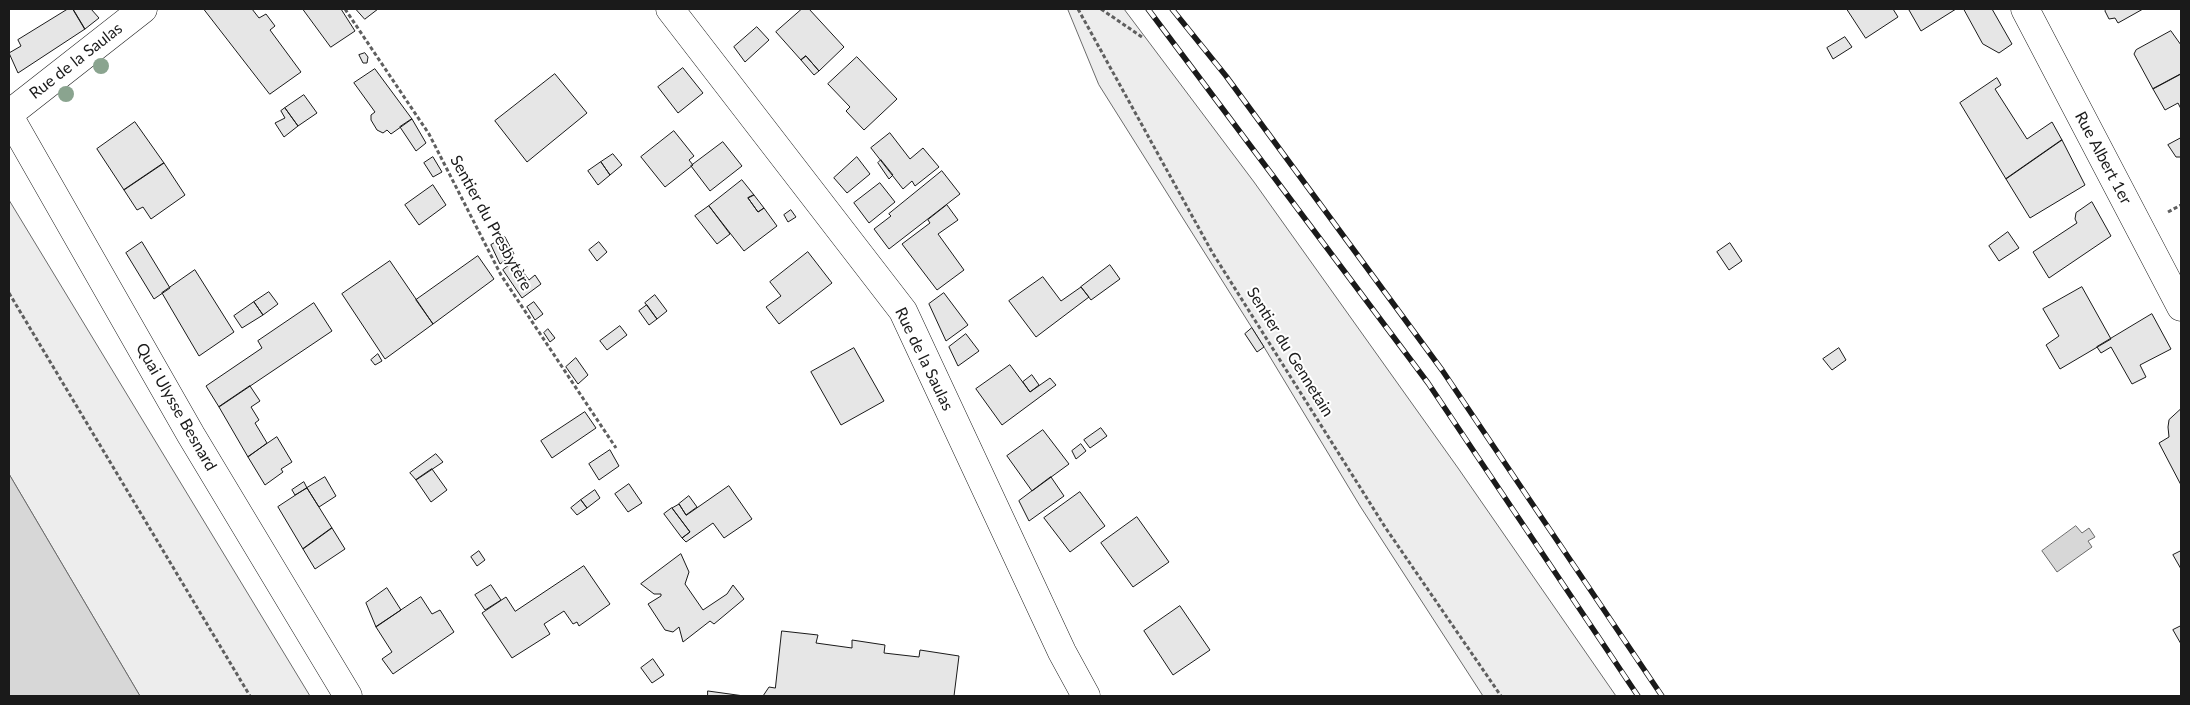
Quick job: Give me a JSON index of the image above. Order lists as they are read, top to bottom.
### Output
{
  "streets": {
    "street": ["Rue de la Saulas", "Rue Albert 1er", "Quai Ulysse Besnard"],
    "path": ["Sentier du Presbytère", "Sentier du Gennetain"]
  },
  "crossings": [
    ["Rue de la Saulas", "Quai Ulysse Besnard"]
  ]
}
